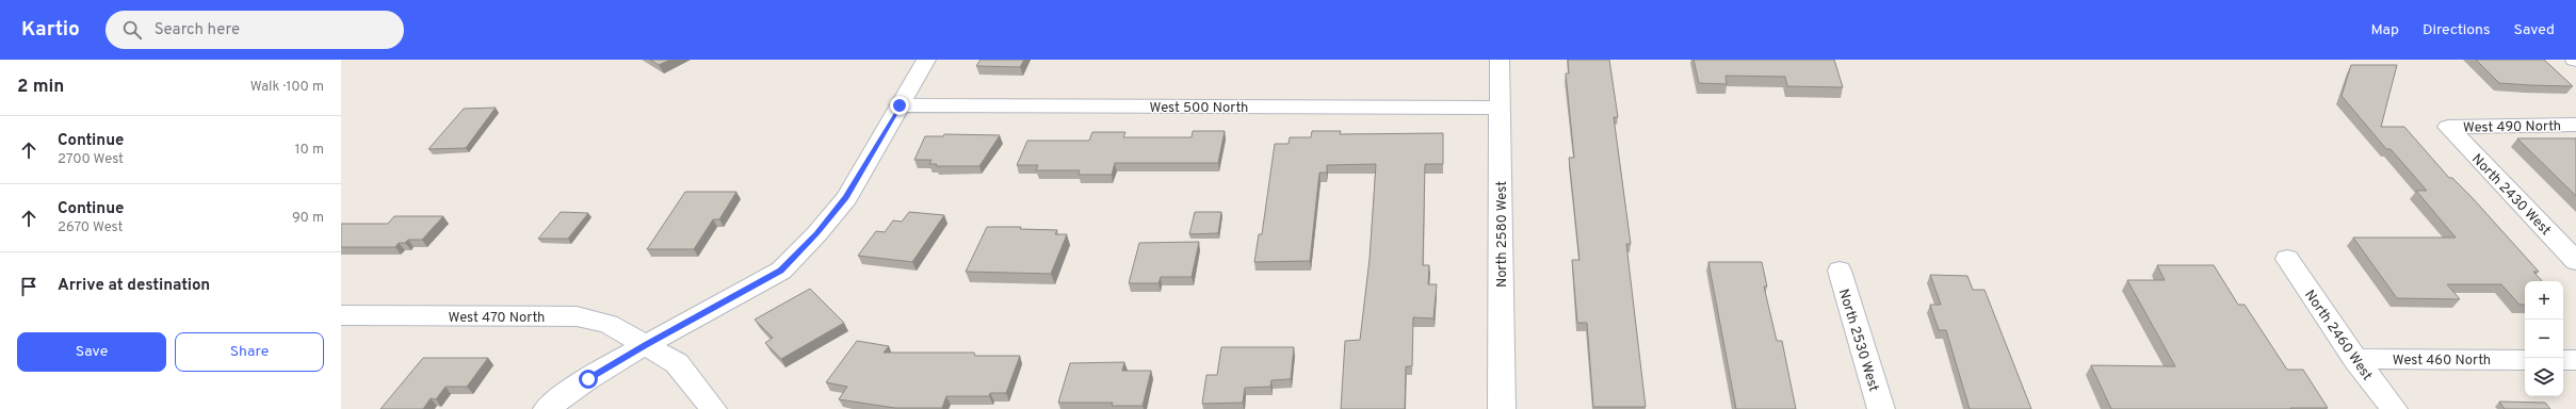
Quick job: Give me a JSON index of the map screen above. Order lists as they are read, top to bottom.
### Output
{
  "streets": {
    "street": [
      "West 500 North",
      "West 490 North",
      "North 2430 West",
      "North 2580 West",
      "West 470 North",
      "North 2460 West",
      "North 2530 West",
      "West 460 North"
    ]
  },
  "crossings": [
    ["West 500 North", "North 2580 West"],
    ["West 490 North", "North 2430 West"],
    ["North 2460 West", "West 460 North"]
  ],
  "page": {
    "header": "Kartio",
    "search": "Search here",
    "nav": ["Map", "Directions", "Saved"],
    "heading": ["2 min", "Walk · 100 m"],
    "list": [
      ["Continue", "2700 West", "10 m"],
      ["Continue", "2670 West", "90 m"],
      "Arrive at destination"
    ],
    "map_buttons": ["+", "−"],
    "buttons": ["Save", "Share"]
  }
}
